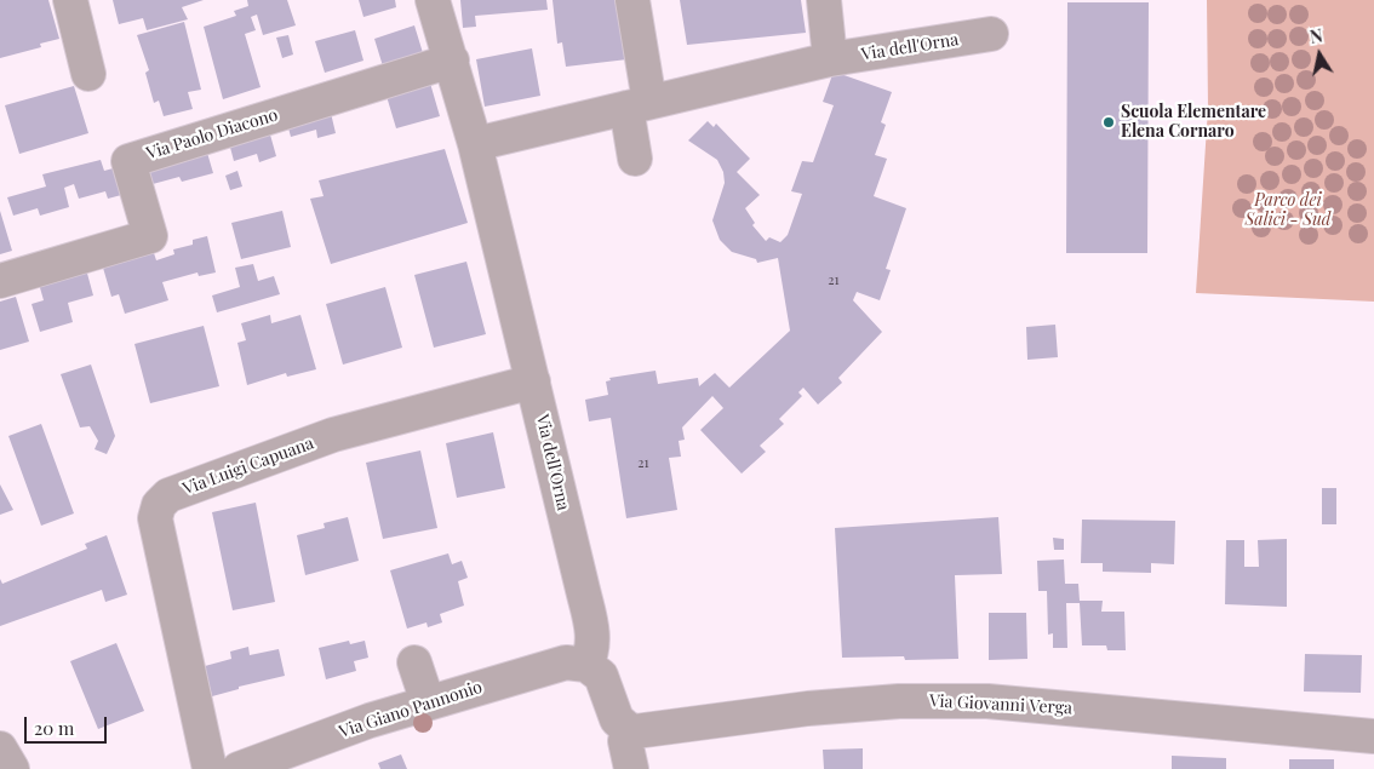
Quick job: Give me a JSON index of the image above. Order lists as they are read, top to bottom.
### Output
{
  "streets": {
    "street": [
      "Via dell'Orna",
      "Via Paolo Diacono",
      "Via Luigi Capuana",
      "Via Giovanni Verga",
      "Via Giano Pannonio"
    ]
  },
  "crossings": [
    ["Via dell'Orna", "Via Paolo Diacono"],
    ["Via dell'Orna", "Via Luigi Capuana"],
    ["Via dell'Orna", "Via Giano Pannonio"]
  ],
  "parks": ["Parco dei Salici - Sud"],
  "places": ["Scuola Elementare Elena Cornaro"],
  "house_numbers": ["21", "21"],
  "scale_bar": "20 m",
  "north": "top"
}
